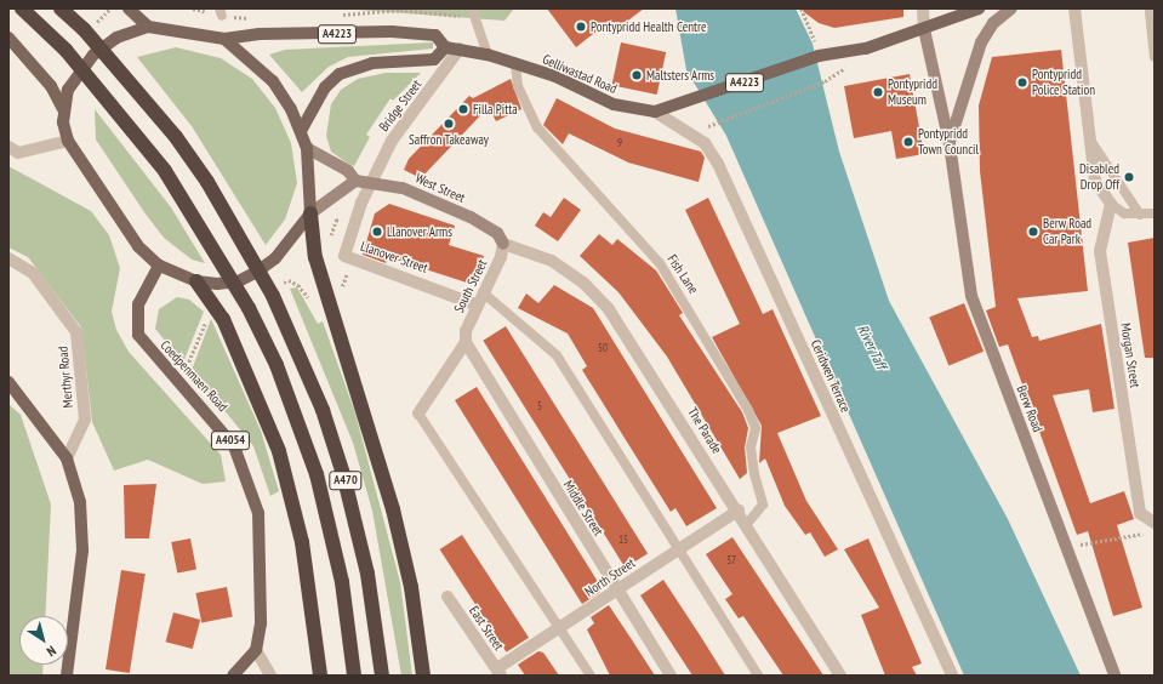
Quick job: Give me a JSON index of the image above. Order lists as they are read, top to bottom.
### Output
{
  "streets": {
    "highway": ["A470"],
    "main road": [
      "A4223",
      "Gelliwastad Road",
      "West Street",
      "Coedpenmaen Road",
      "Berw Road",
      "A4054"
    ],
    "street": [
      "Bridge Street",
      "Llanover Street",
      "South Street",
      "Morgan Street",
      "Ceridwen Terrace",
      "Merthyr Road",
      "The Parade",
      "Middle Street",
      "North Street",
      "East Street"
    ],
    "lane": ["Fish Lane"]
  },
  "crossings": [
    ["A4223", "Gelliwastad Road"],
    ["A4223", "Berw Road"],
    ["Gelliwastad Road", "Bridge Street"],
    ["Gelliwastad Road", "Fish Lane"],
    ["Gelliwastad Road", "Ceridwen Terrace"],
    ["Gelliwastad Road", "Berw Road"],
    ["Bridge Street", "West Street"],
    ["Bridge Street", "Llanover Street"],
    ["West Street", "Llanover Street"],
    ["West Street", "South Street"],
    ["West Street", "The Parade"],
    ["Llanover Street", "South Street"],
    ["Fish Lane", "The Parade"],
    ["South Street", "The Parade"],
    ["South Street", "Middle Street"],
    ["The Parade", "North Street"],
    ["Middle Street", "North Street"],
    ["North Street", "East Street"]
  ],
  "water": ["River Taff"],
  "places": [
    "Pontypridd Health Centre",
    "Maltsters Arms",
    "Pontypridd Police Station",
    "Pontypridd Museum",
    "Filla Pitta",
    "Saffron Takeaway",
    "Pontypridd Town Council",
    "Disabled Drop Off",
    "Llanover Arms",
    "Berw Road Car Park"
  ],
  "house_numbers": [
    "9",
    "50",
    "5",
    "15",
    "37"
  ],
  "north": "bottom right"
}
